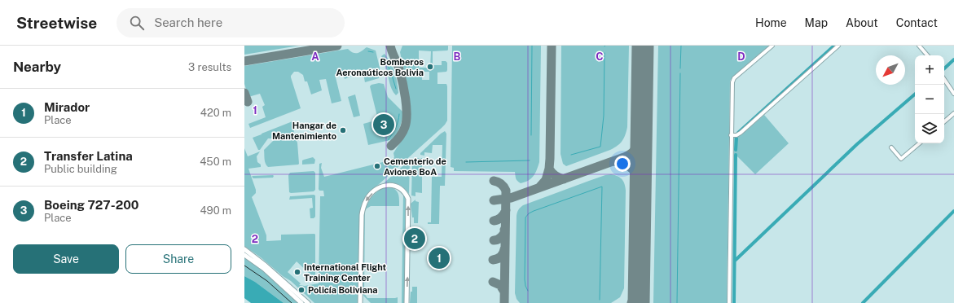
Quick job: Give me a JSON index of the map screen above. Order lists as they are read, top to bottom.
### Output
{
  "places": [
    "Bomberos Aeronaúticos Bolivia",
    "Hangar de Mantenimiento",
    "Cementerio de Aviones BoA",
    "International Flight Training Center",
    "Policía Boliviana"
  ],
  "north": "bottom left",
  "page": {
    "header": "Streetwise",
    "search": "Search here",
    "nav": [
      "Home",
      "Map",
      "About",
      "Contact"
    ],
    "heading": ["Nearby", "3 results"],
    "map_buttons": ["+", "−"],
    "list": [
      {
        "mark": "1",
        "name": "Mirador",
        "note": "Place",
        "value": "420 m"
      },
      {
        "mark": "2",
        "name": "Transfer Latina",
        "note": "Public building",
        "value": "450 m"
      },
      {
        "mark": "3",
        "name": "Boeing 727-200",
        "note": "Place",
        "value": "490 m"
      }
    ],
    "pins": ["3", "2", "1"],
    "buttons": ["Save", "Share"]
  },
  "grid": {
    "columns": [
      "A",
      "B",
      "C",
      "D"
    ],
    "rows": ["1", "2"]
  }
}
